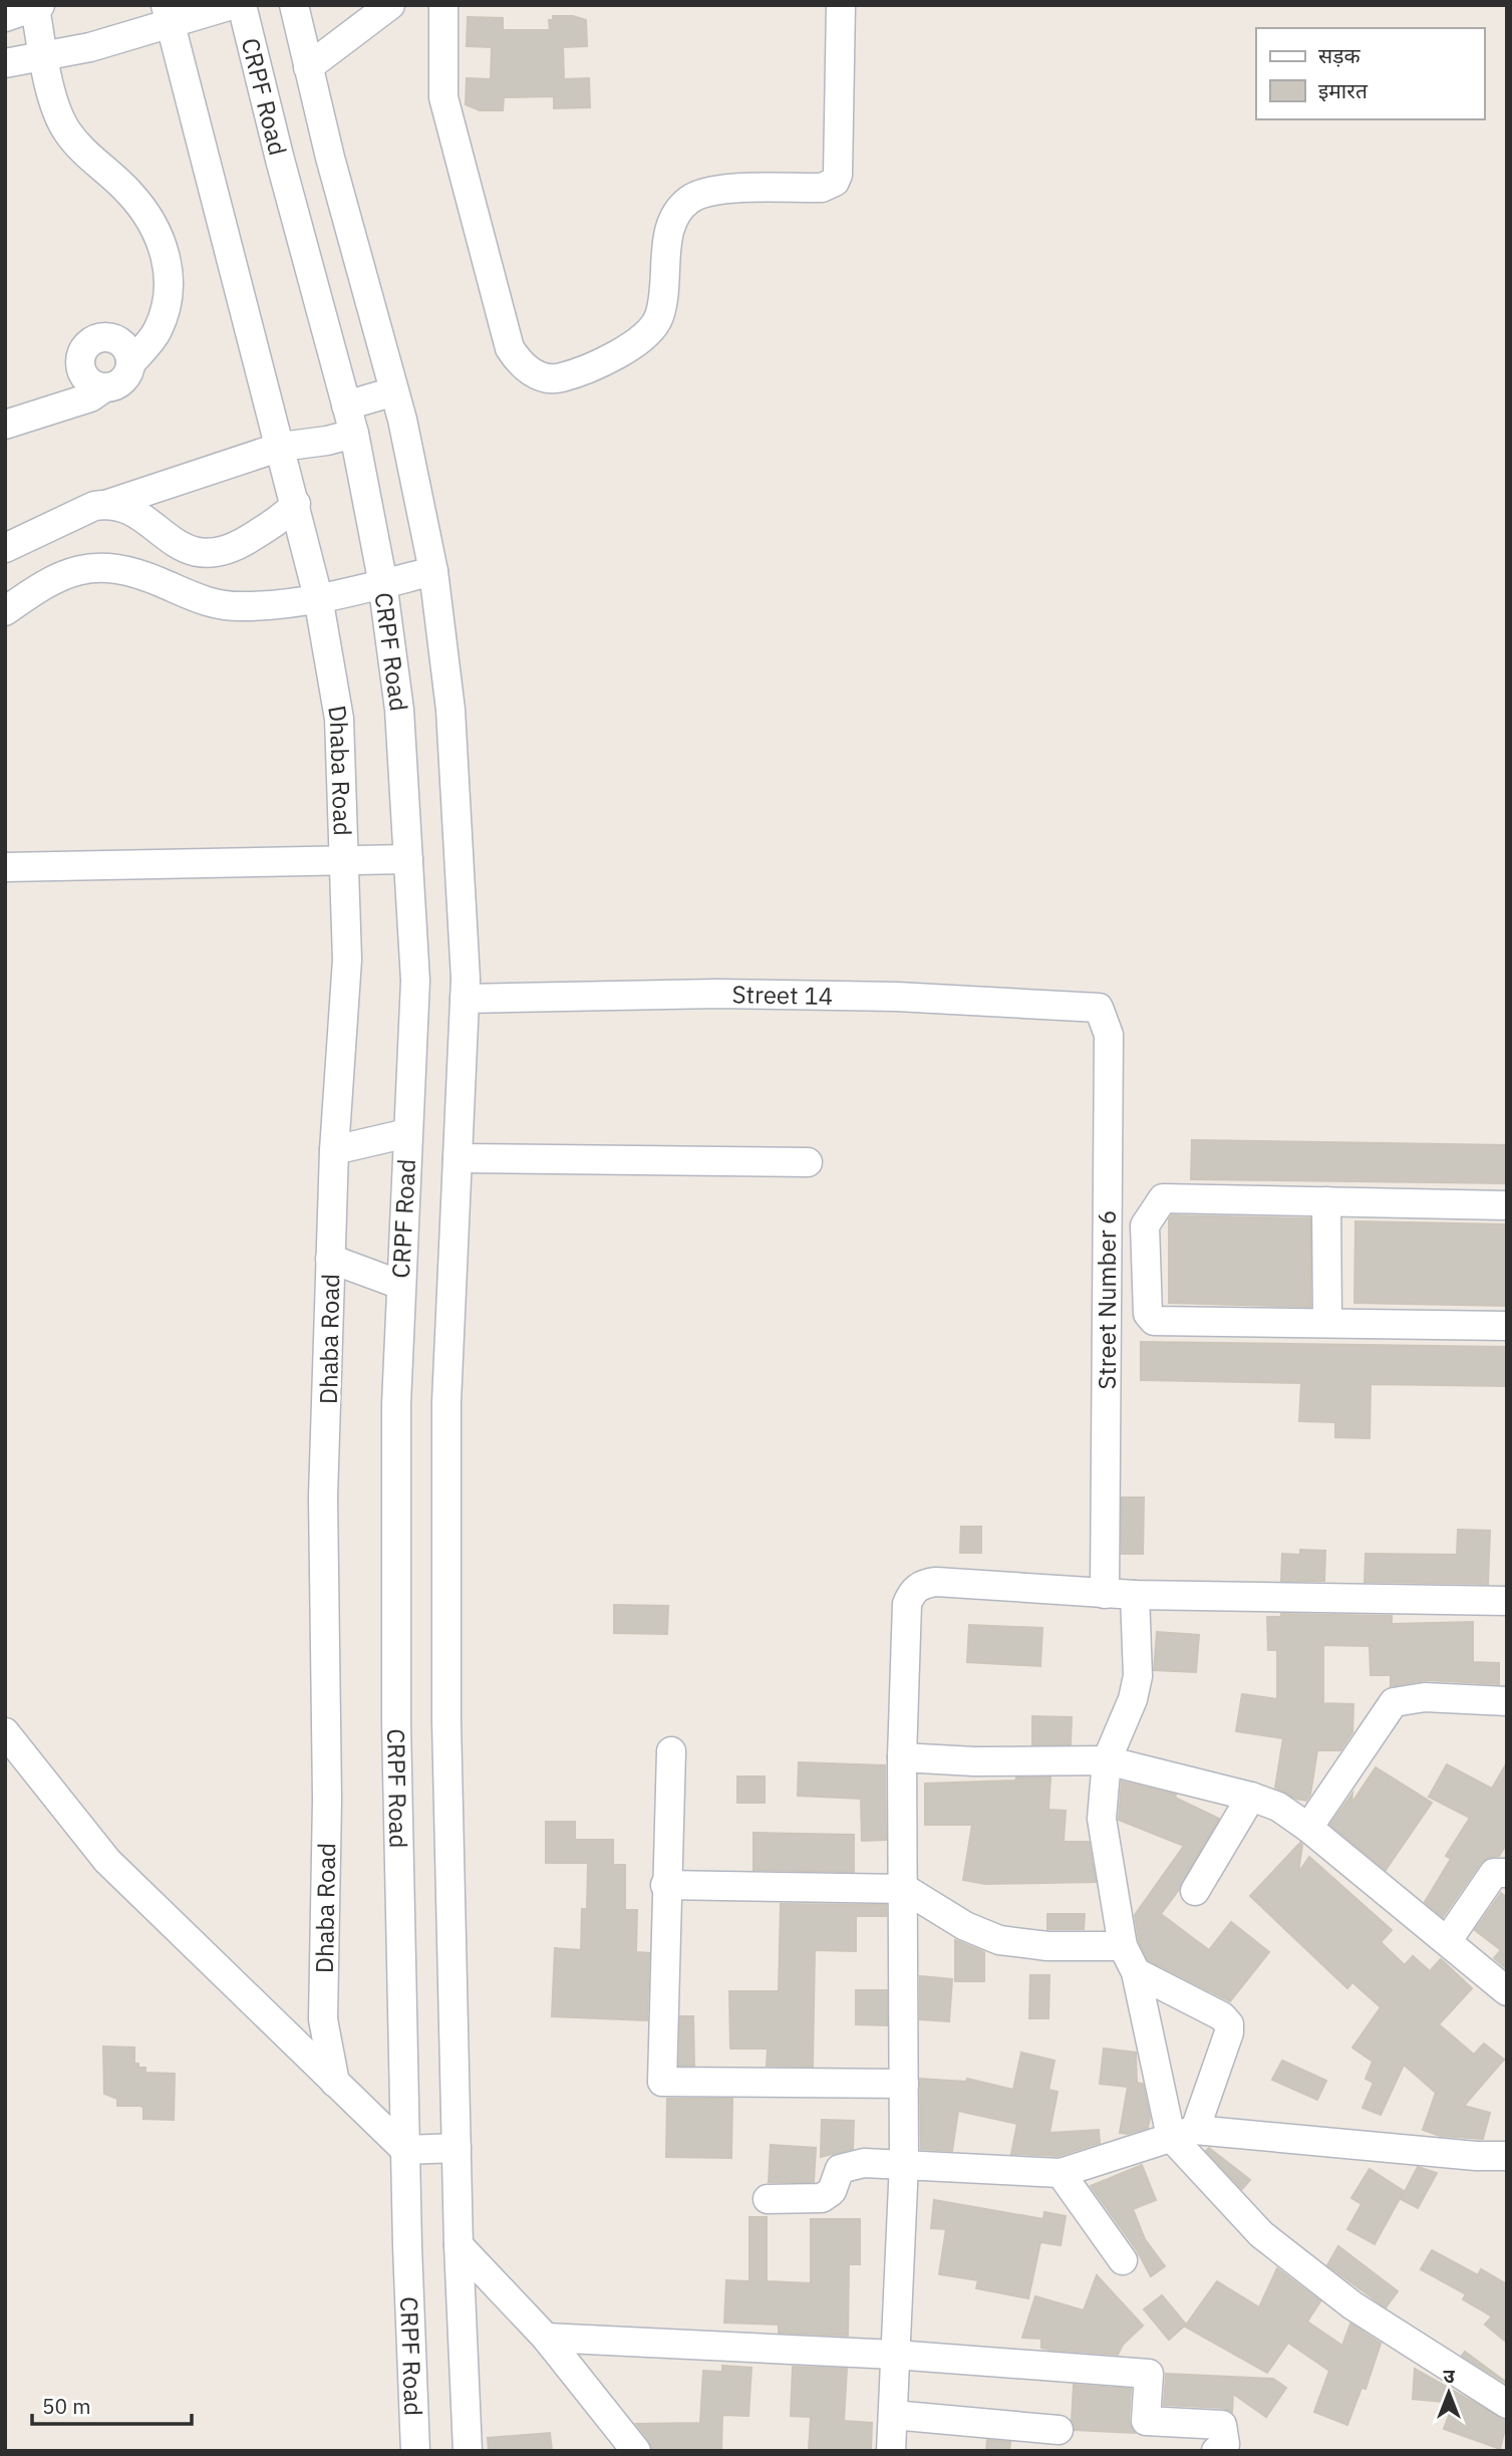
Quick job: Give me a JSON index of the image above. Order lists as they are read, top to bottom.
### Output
{
  "streets": {
    "street": [
      "CRPF Road",
      "Dhaba Road",
      "Street 14",
      "Street Number 6"
    ]
  },
  "crossings": [
    ["Street 14", "Street Number 6"]
  ],
  "legend": ["सड़क", "इमारत"],
  "scale_bar": "50 m",
  "north": "top"
}
